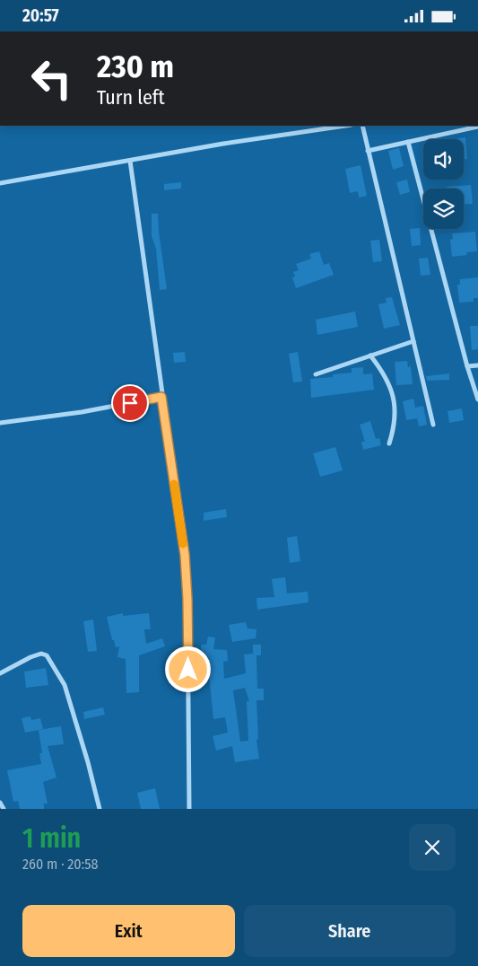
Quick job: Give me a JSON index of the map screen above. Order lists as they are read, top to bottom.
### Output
{
  "page": {
    "status": "20:57",
    "turn": ["230 m", "Turn left"],
    "heading": ["1 min", "260 m · 20:58"],
    "buttons": ["Exit", "Share"]
  }
}
